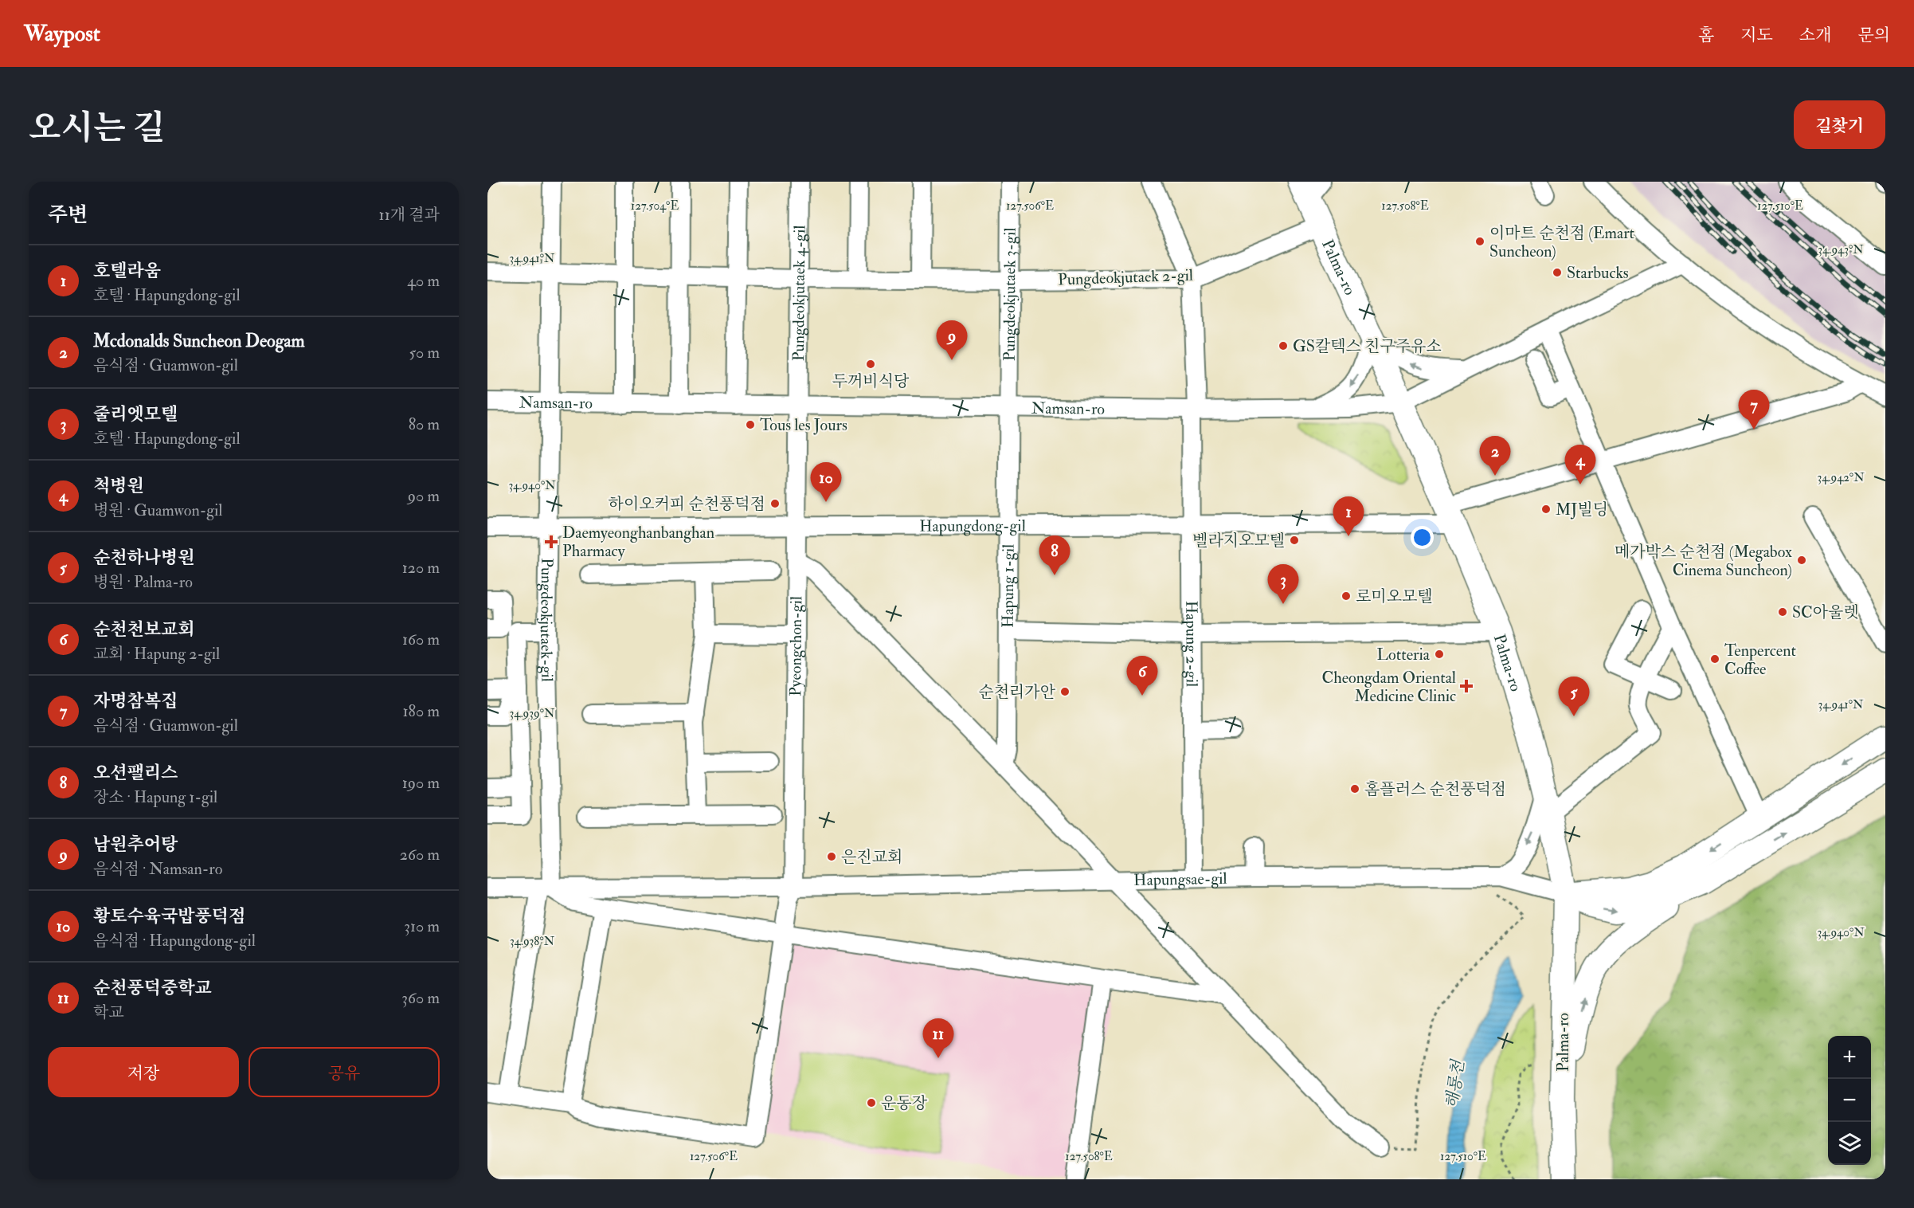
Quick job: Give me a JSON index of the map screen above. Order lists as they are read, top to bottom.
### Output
{
  "streets": {
    "main road": ["Palma-ro"],
    "street": [
      "Pungdeokjutaek 2-gil",
      "Pungdeokjutaek 4-gil",
      "Pungdeokjutaek 3-gil",
      "Namsan-ro",
      "Hapungdong-gil",
      "Hapung 1-gil",
      "Pungdeokjutaek-gil",
      "Hapung 2-gil",
      "Pyeongchon-gil",
      "Hapungsae-gil"
    ]
  },
  "crossings": [
    ["Palma-ro", "Pungdeokjutaek 2-gil"],
    ["Palma-ro", "Namsan-ro"],
    ["Palma-ro", "Hapungdong-gil"],
    ["Palma-ro", "Hapungsae-gil"],
    ["Pungdeokjutaek 2-gil", "Pungdeokjutaek 4-gil"],
    ["Pungdeokjutaek 2-gil", "Pungdeokjutaek 3-gil"],
    ["Pungdeokjutaek 2-gil", "Pungdeokjutaek-gil"],
    ["Pungdeokjutaek 2-gil", "Hapung 2-gil"],
    ["Pungdeokjutaek 4-gil", "Namsan-ro"],
    ["Pungdeokjutaek 4-gil", "Pyeongchon-gil"],
    ["Pungdeokjutaek 3-gil", "Namsan-ro"],
    ["Pungdeokjutaek 3-gil", "Hapung 1-gil"],
    ["Namsan-ro", "Hapung 1-gil"],
    ["Namsan-ro", "Pungdeokjutaek-gil"],
    ["Namsan-ro", "Hapung 2-gil"],
    ["Namsan-ro", "Pyeongchon-gil"],
    ["Hapungdong-gil", "Hapung 1-gil"],
    ["Hapungdong-gil", "Pungdeokjutaek-gil"],
    ["Hapungdong-gil", "Hapung 2-gil"],
    ["Hapungdong-gil", "Pyeongchon-gil"],
    ["Pungdeokjutaek-gil", "Hapungsae-gil"],
    ["Hapung 2-gil", "Hapungsae-gil"],
    ["Pyeongchon-gil", "Hapungsae-gil"]
  ],
  "water": ["해룡천"],
  "places": {
    "other": [
      "이마트 순천점 (Emart Suncheon)",
      "Starbucks",
      "GS칼텍스 친구주유소",
      "두꺼비식당",
      "Tous les Jours",
      "하이오커피 순천풍덕점",
      "MJ빌딩",
      "벨라지오모텔",
      "메가박스 순천점 (Megabox Cinema Suncheon)",
      "로미오모텔",
      "SC아울렛",
      "Lotteria",
      "Tenpercent Coffee",
      "순천리가안",
      "홈플러스 순천풍덕점",
      "은진교회",
      "운동장"
    ],
    "health": ["Daemyeonghanbanghan Pharmacy", "Cheongdam Oriental Medicine Clinic"]
  },
  "page": {
    "header": "Waypost",
    "nav": [
      "홈",
      "지도",
      "소개",
      "문의"
    ],
    "title": "오시는 길",
    "buttons": [
      "길찾기",
      ["저장", "공유"]
    ],
    "heading": ["주변", "11개 결과"],
    "list": [
      {
        "mark": "1",
        "name": "호텔라움",
        "note": "호텔 · Hapungdong-gil",
        "value": "40 m"
      },
      {
        "mark": "2",
        "name": "Mcdonalds Suncheon Deogam",
        "note": "음식점 · Guamwon-gil",
        "value": "50 m"
      },
      {
        "mark": "3",
        "name": "줄리엣모텔",
        "note": "호텔 · Hapungdong-gil",
        "value": "80 m"
      },
      {
        "mark": "4",
        "name": "척병원",
        "note": "병원 · Guamwon-gil",
        "value": "90 m"
      },
      {
        "mark": "5",
        "name": "순천하나병원",
        "note": "병원 · Palma-ro",
        "value": "120 m"
      },
      {
        "mark": "6",
        "name": "순천천보교회",
        "note": "교회 · Hapung 2-gil",
        "value": "160 m"
      },
      {
        "mark": "7",
        "name": "자명참복집",
        "note": "음식점 · Guamwon-gil",
        "value": "180 m"
      },
      {
        "mark": "8",
        "name": "오션팰리스",
        "note": "장소 · Hapung 1-gil",
        "value": "190 m"
      },
      {
        "mark": "9",
        "name": "남원추어탕",
        "note": "음식점 · Namsan-ro",
        "value": "260 m"
      },
      {
        "mark": "10",
        "name": "황토수육국밥풍덕점",
        "note": "음식점 · Hapungdong-gil",
        "value": "310 m"
      },
      {
        "mark": "11",
        "name": "순천풍덕중학교",
        "note": "학교",
        "value": "360 m"
      }
    ],
    "pins": [
      "9",
      "7",
      "2",
      "4",
      "10",
      "1",
      "8",
      "3",
      "6",
      "5",
      "11"
    ],
    "map_buttons": ["+", "−"]
  },
  "coordinates": [
    "127.504°E",
    "127.506°E",
    "127.508°E",
    "127.510°E",
    "34.943°N",
    "34.941°N",
    "34.942°N",
    "34.940°N",
    "34.939°N",
    "34.938°N"
  ]
}
